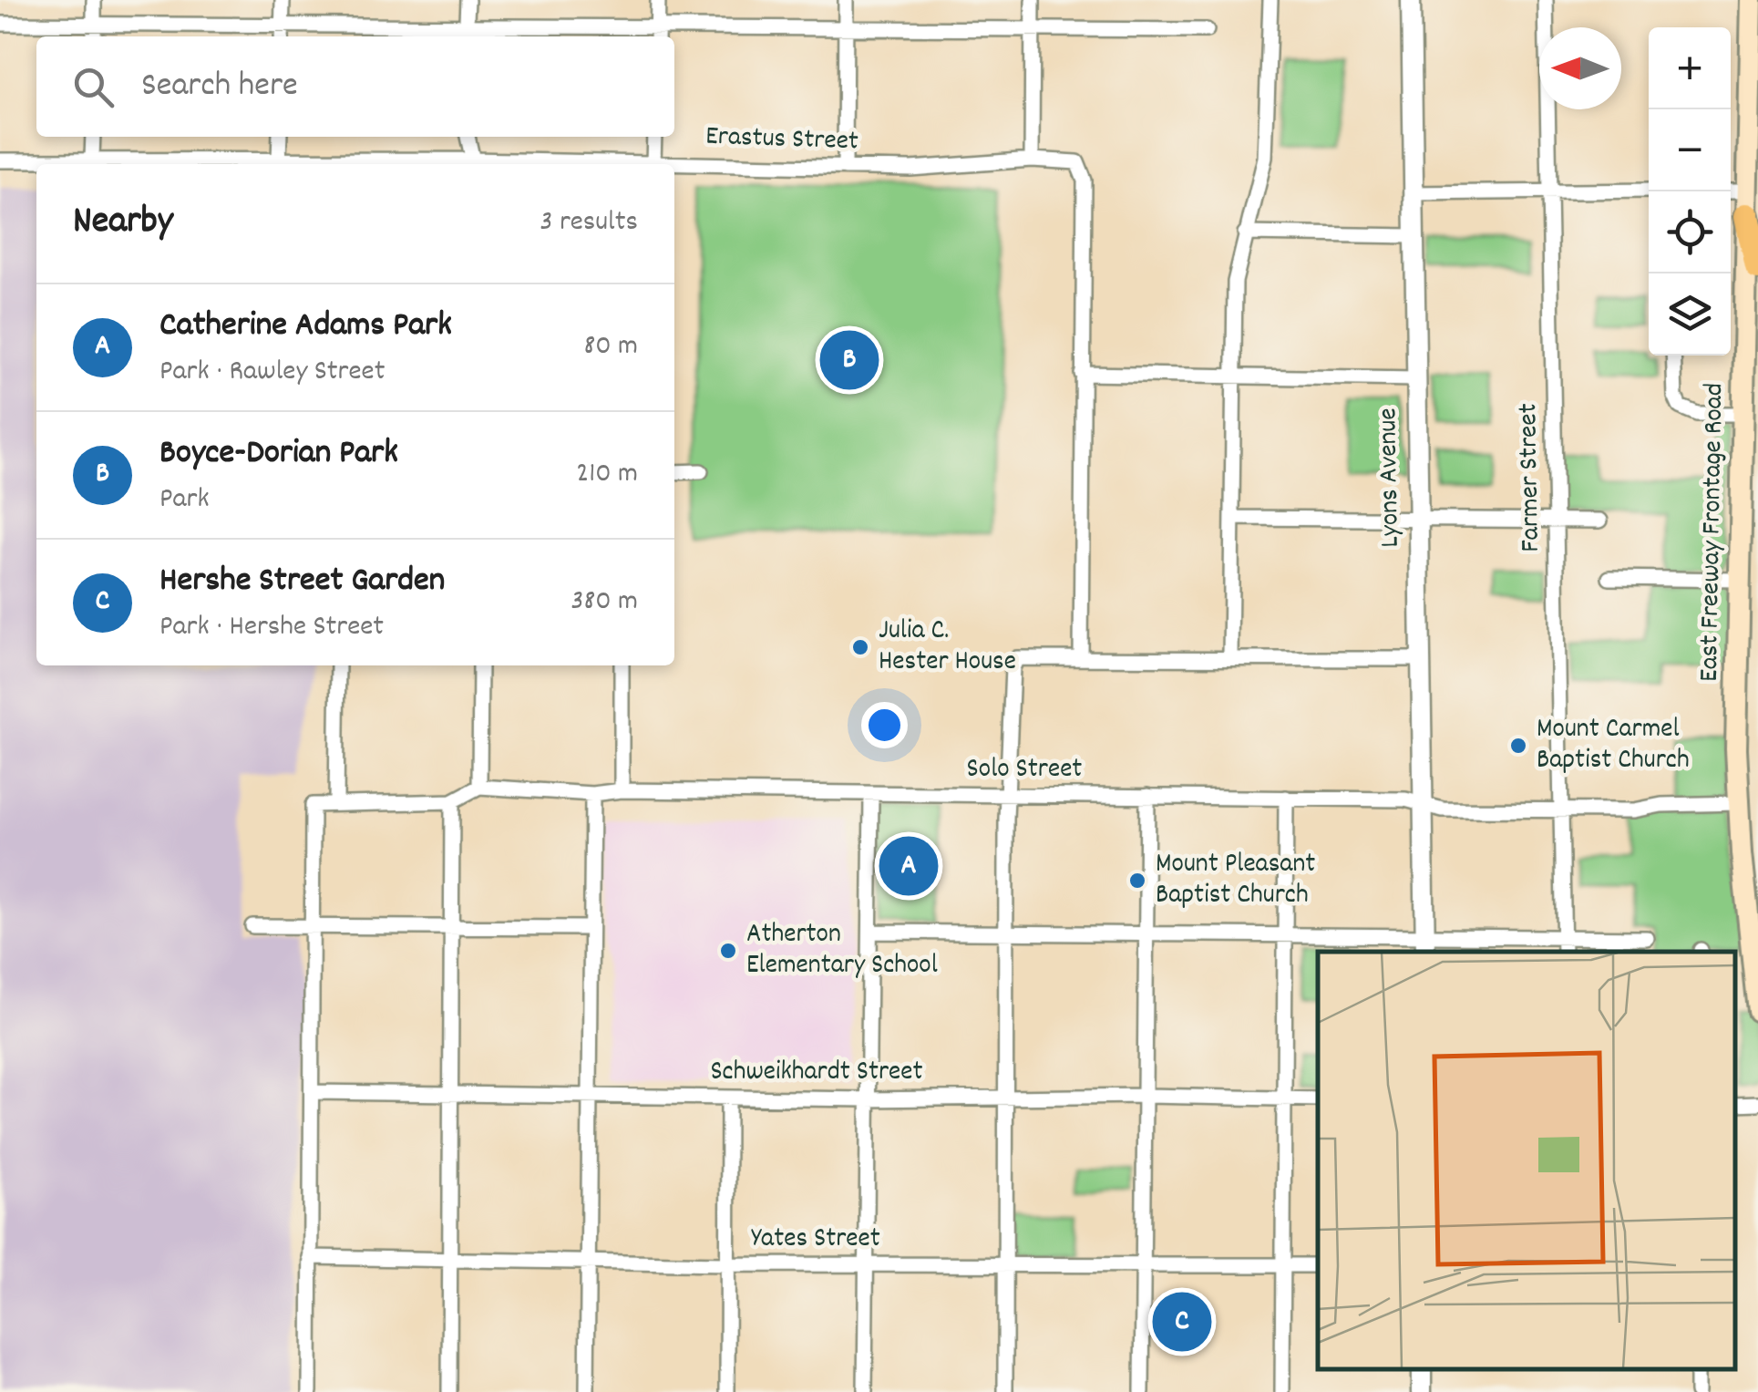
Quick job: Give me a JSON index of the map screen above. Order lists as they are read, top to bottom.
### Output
{
  "streets": {
    "main road": ["East Freeway Frontage Road"],
    "street": [
      "Erastus Street",
      "Lyons Avenue",
      "Farmer Street",
      "Solo Street",
      "Schweikhardt Street",
      "Yates Street"
    ]
  },
  "crossings": [
    ["Lyons Avenue", "Solo Street"],
    ["Farmer Street", "Solo Street"],
    ["East Freeway Frontage Road", "Solo Street"]
  ],
  "places": [
    "Julia C. Hester House",
    "Mount Carmel Baptist Church",
    "Mount Pleasant Baptist Church",
    "Atherton Elementary School"
  ],
  "north": "left",
  "page": {
    "map_buttons": ["+", "−"],
    "search": "Search here",
    "heading": ["Nearby", "3 results"],
    "list": [
      {
        "mark": "A",
        "name": "Catherine Adams Park",
        "note": "Park · Rawley Street",
        "value": "80 m"
      },
      {
        "mark": "B",
        "name": "Boyce-Dorian Park",
        "note": "Park",
        "value": "210 m"
      },
      {
        "mark": "C",
        "name": "Hershe Street Garden",
        "note": "Park · Hershe Street",
        "value": "380 m"
      }
    ],
    "pins": ["B", "A", "C"]
  }
}
